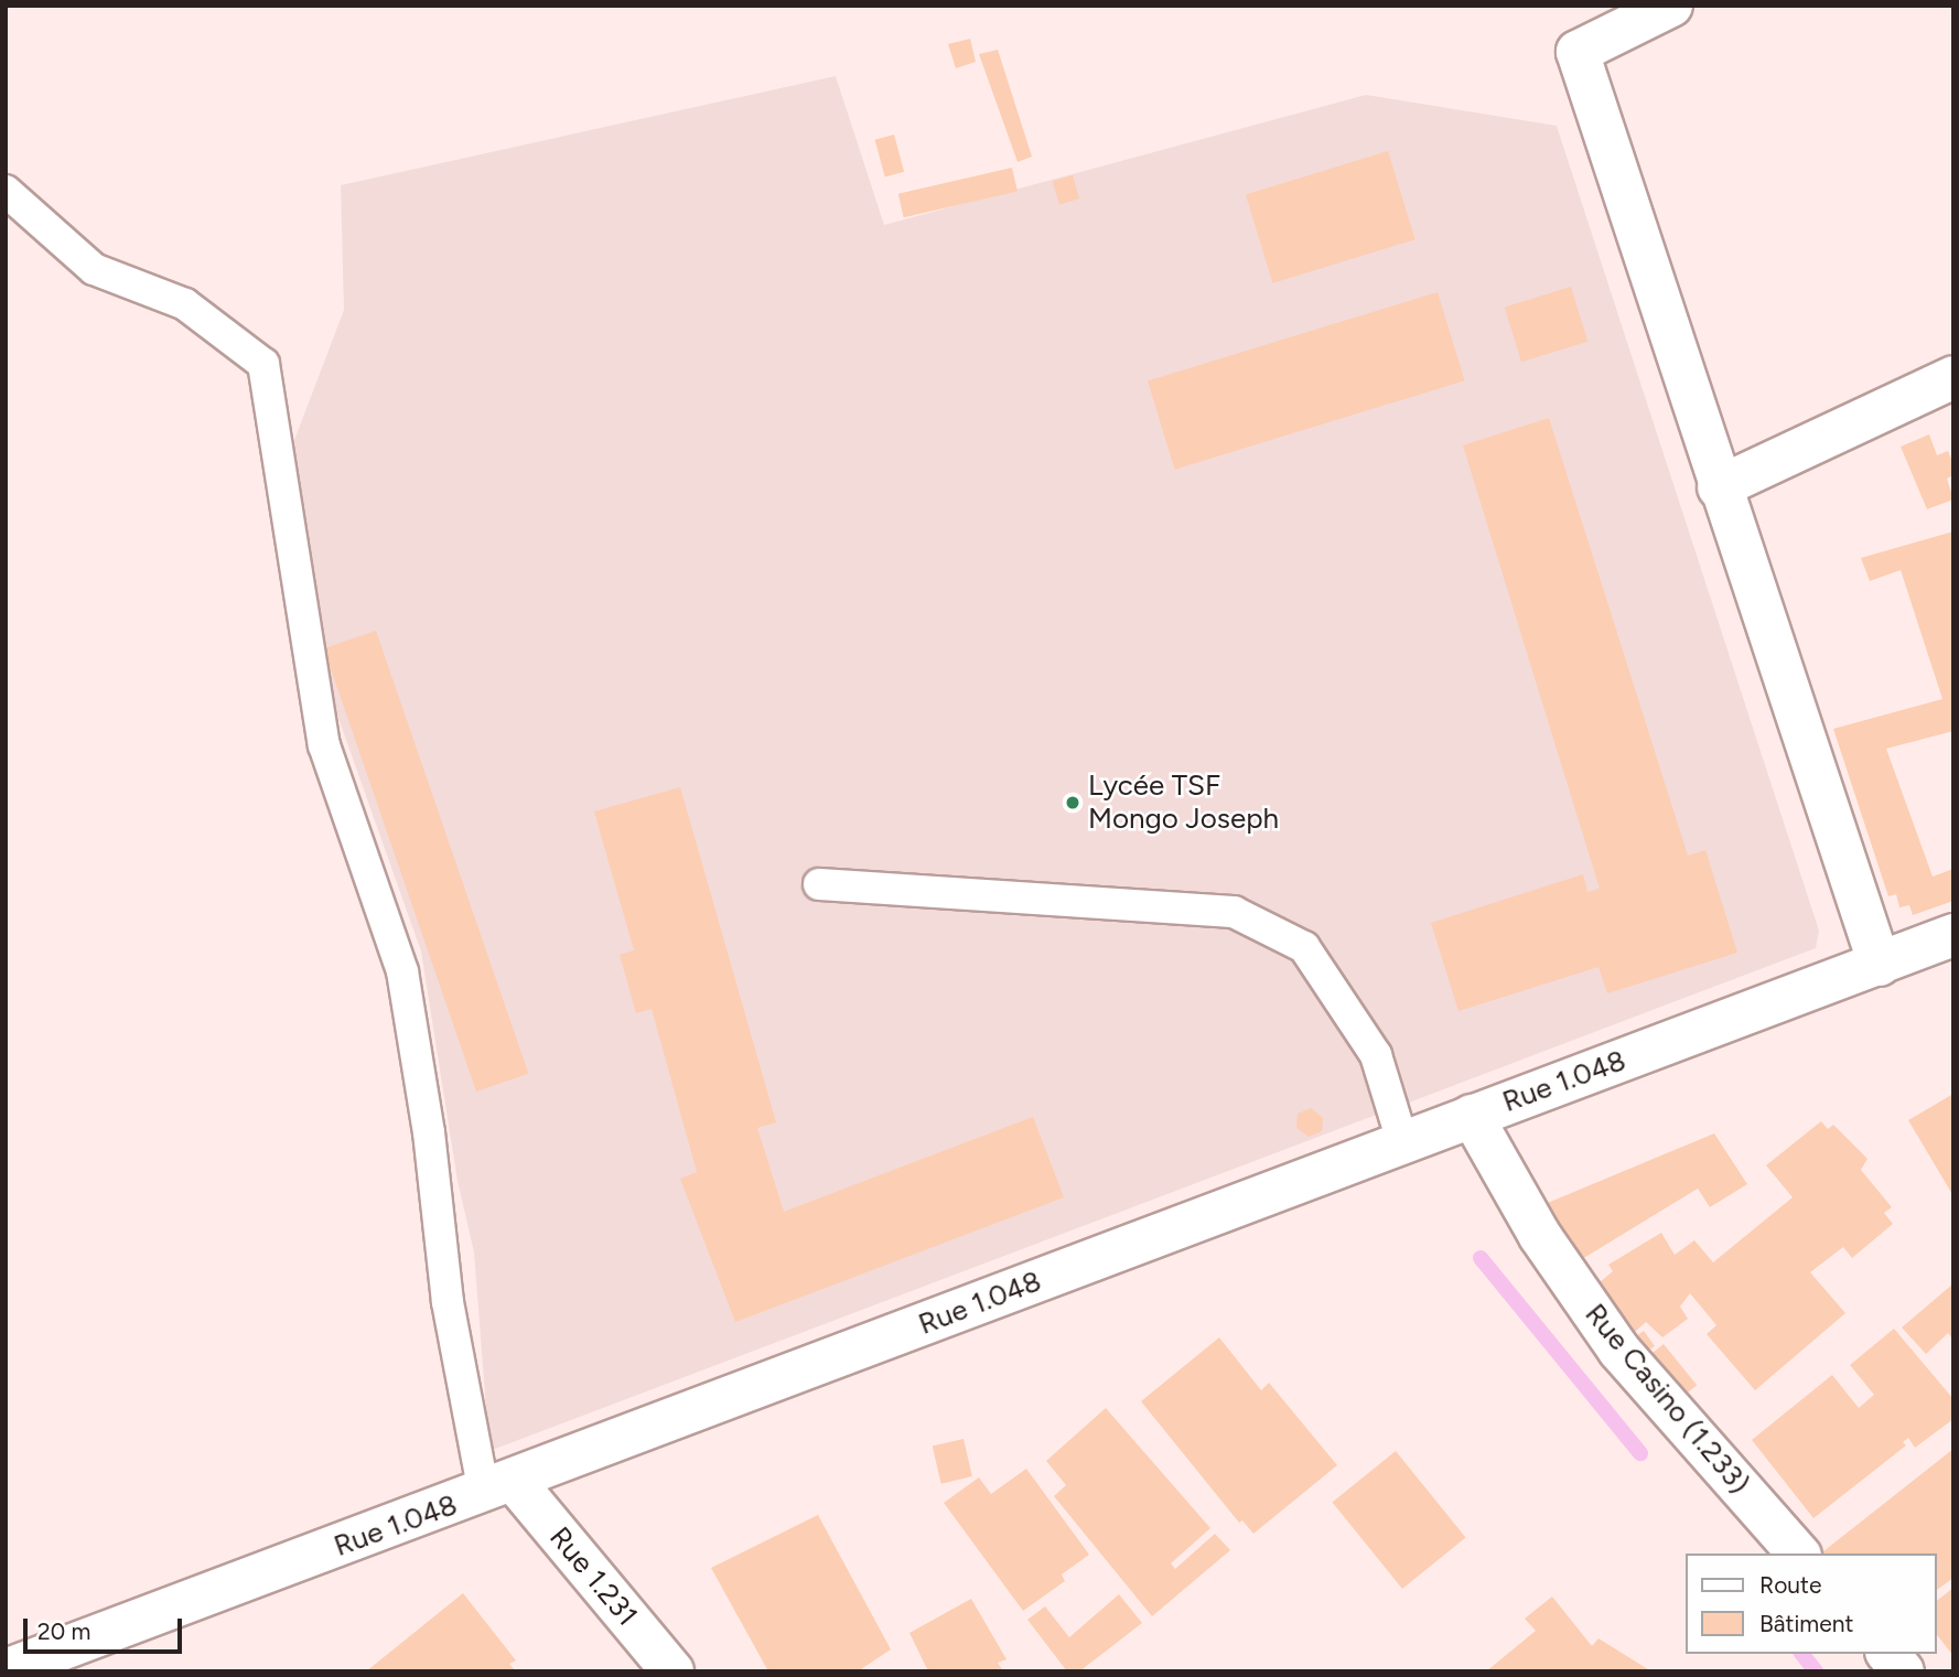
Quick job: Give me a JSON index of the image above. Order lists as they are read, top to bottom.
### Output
{
  "streets": {
    "street": ["Rue 1.048", "Rue Casino (1.233)", "Rue 1.231"]
  },
  "crossings": [
    ["Rue 1.048", "Rue Casino (1.233)"],
    ["Rue 1.048", "Rue 1.231"]
  ],
  "places": ["Lycée TSF Mongo Joseph"],
  "legend": ["Route", "Bâtiment"],
  "scale_bar": "20 m"
}
